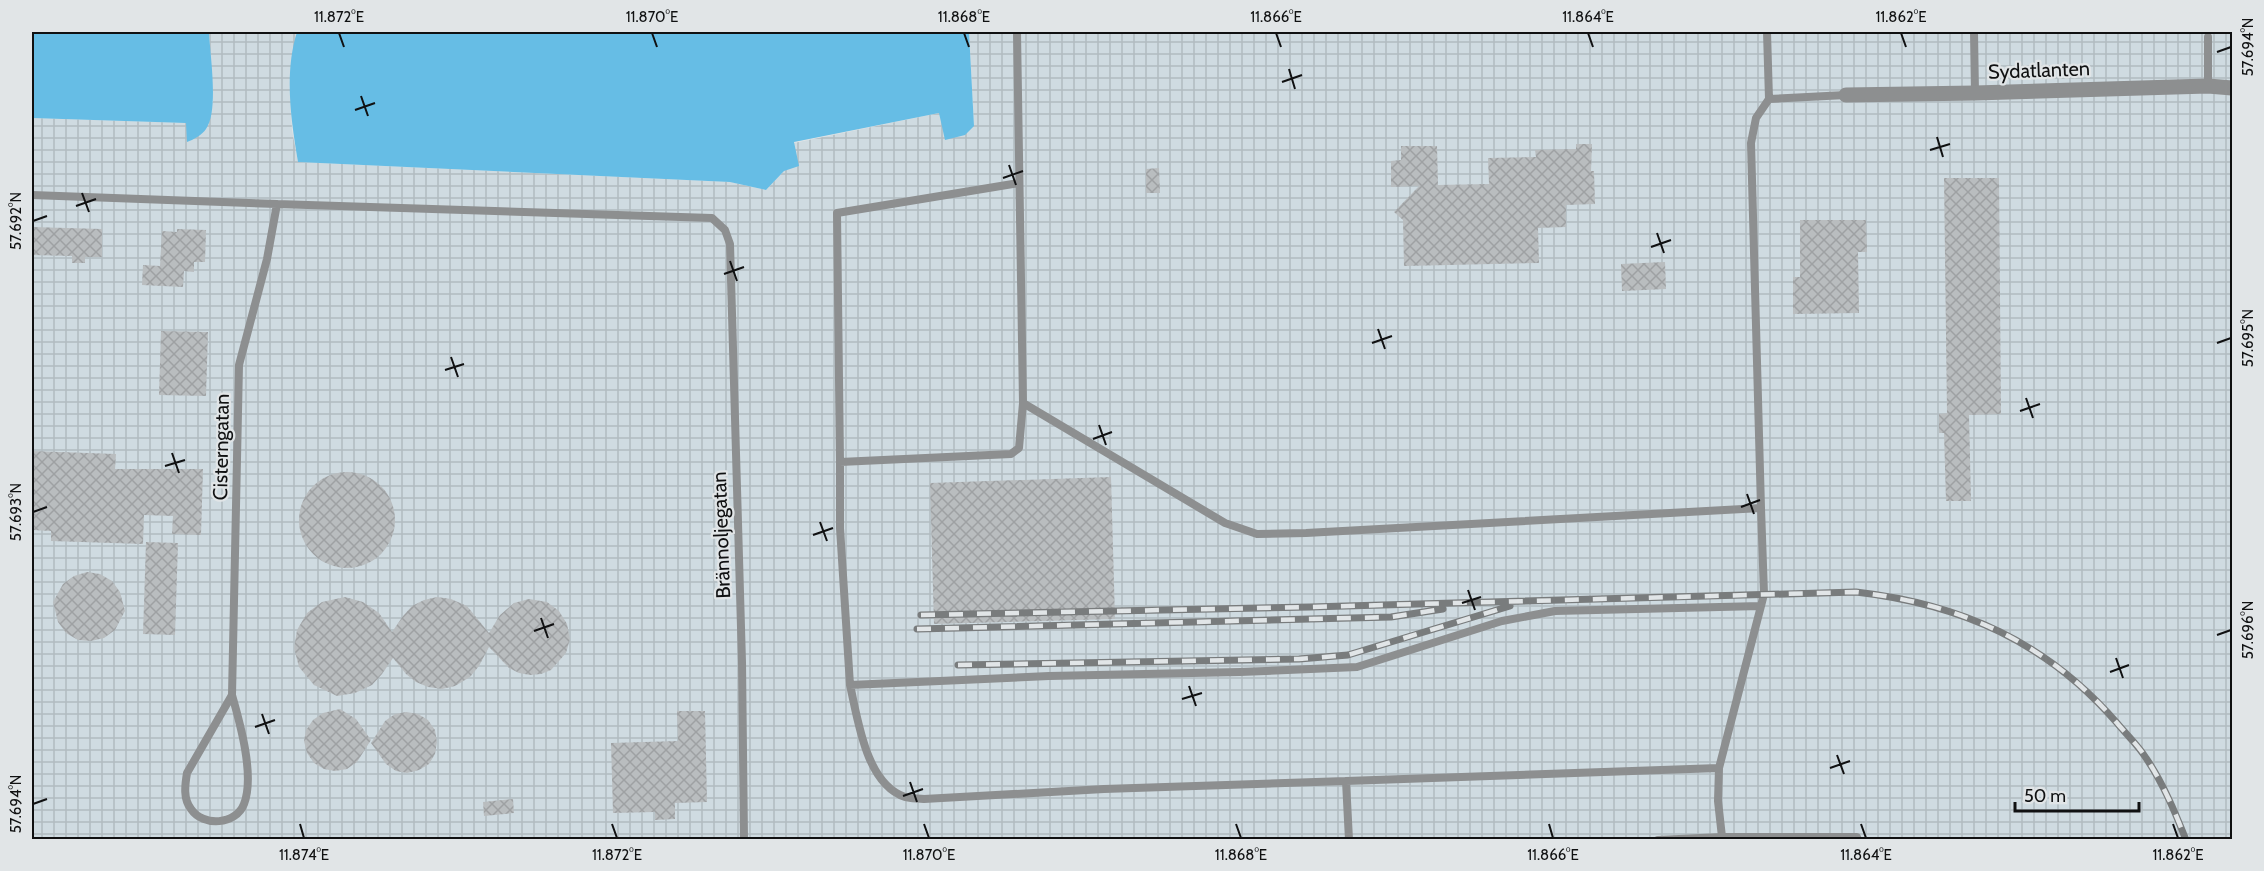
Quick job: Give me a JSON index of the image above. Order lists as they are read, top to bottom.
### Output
{
  "streets": {
    "street": ["Sydatlanten"],
    "lane": ["Cisterngatan", "Brännoljegatan"]
  },
  "crossings": [
    ["Cisterngatan", "Brännoljegatan"]
  ],
  "scale_bar": "50 m",
  "coordinates": [
    "11.872°E",
    "11.870°E",
    "11.868°E",
    "11.866°E",
    "11.864°E",
    "11.862°E",
    "57.694°N",
    "57.692°N",
    "57.695°N",
    "57.693°N",
    "57.696°N",
    "11.874°E"
  ]
}
